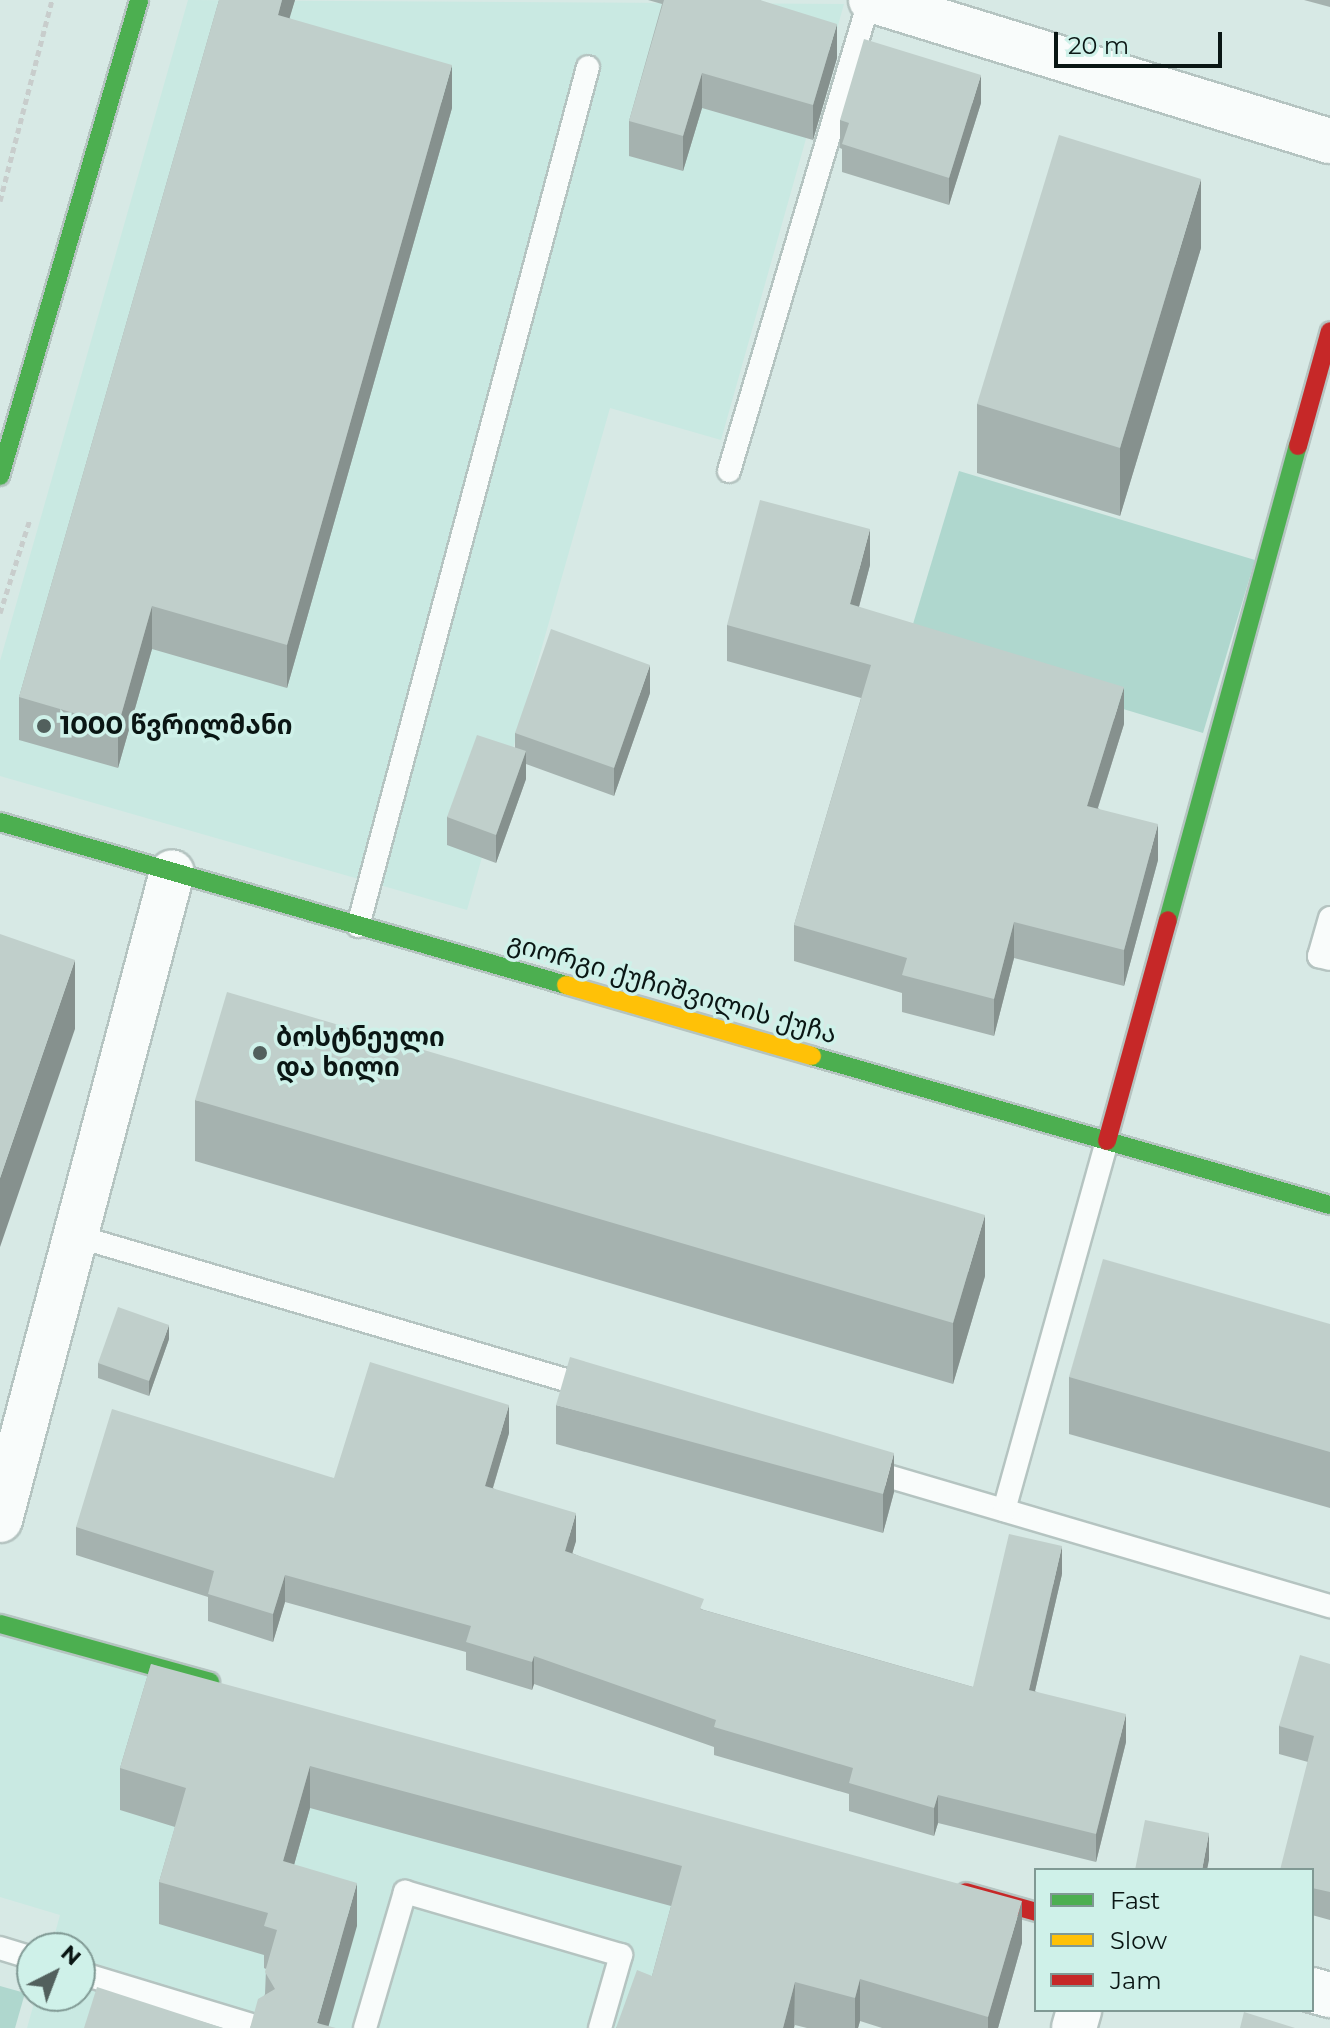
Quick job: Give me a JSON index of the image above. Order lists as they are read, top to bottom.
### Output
{
  "streets": {
    "street": ["გიორგი ქუჩიშვილის ქუჩა"]
  },
  "places": ["1000 წვრილმანი", "ბოსტნეული და ხილი"],
  "legend": ["Fast", "Slow", "Jam"],
  "scale_bar": "20 m",
  "north": "top right"
}
